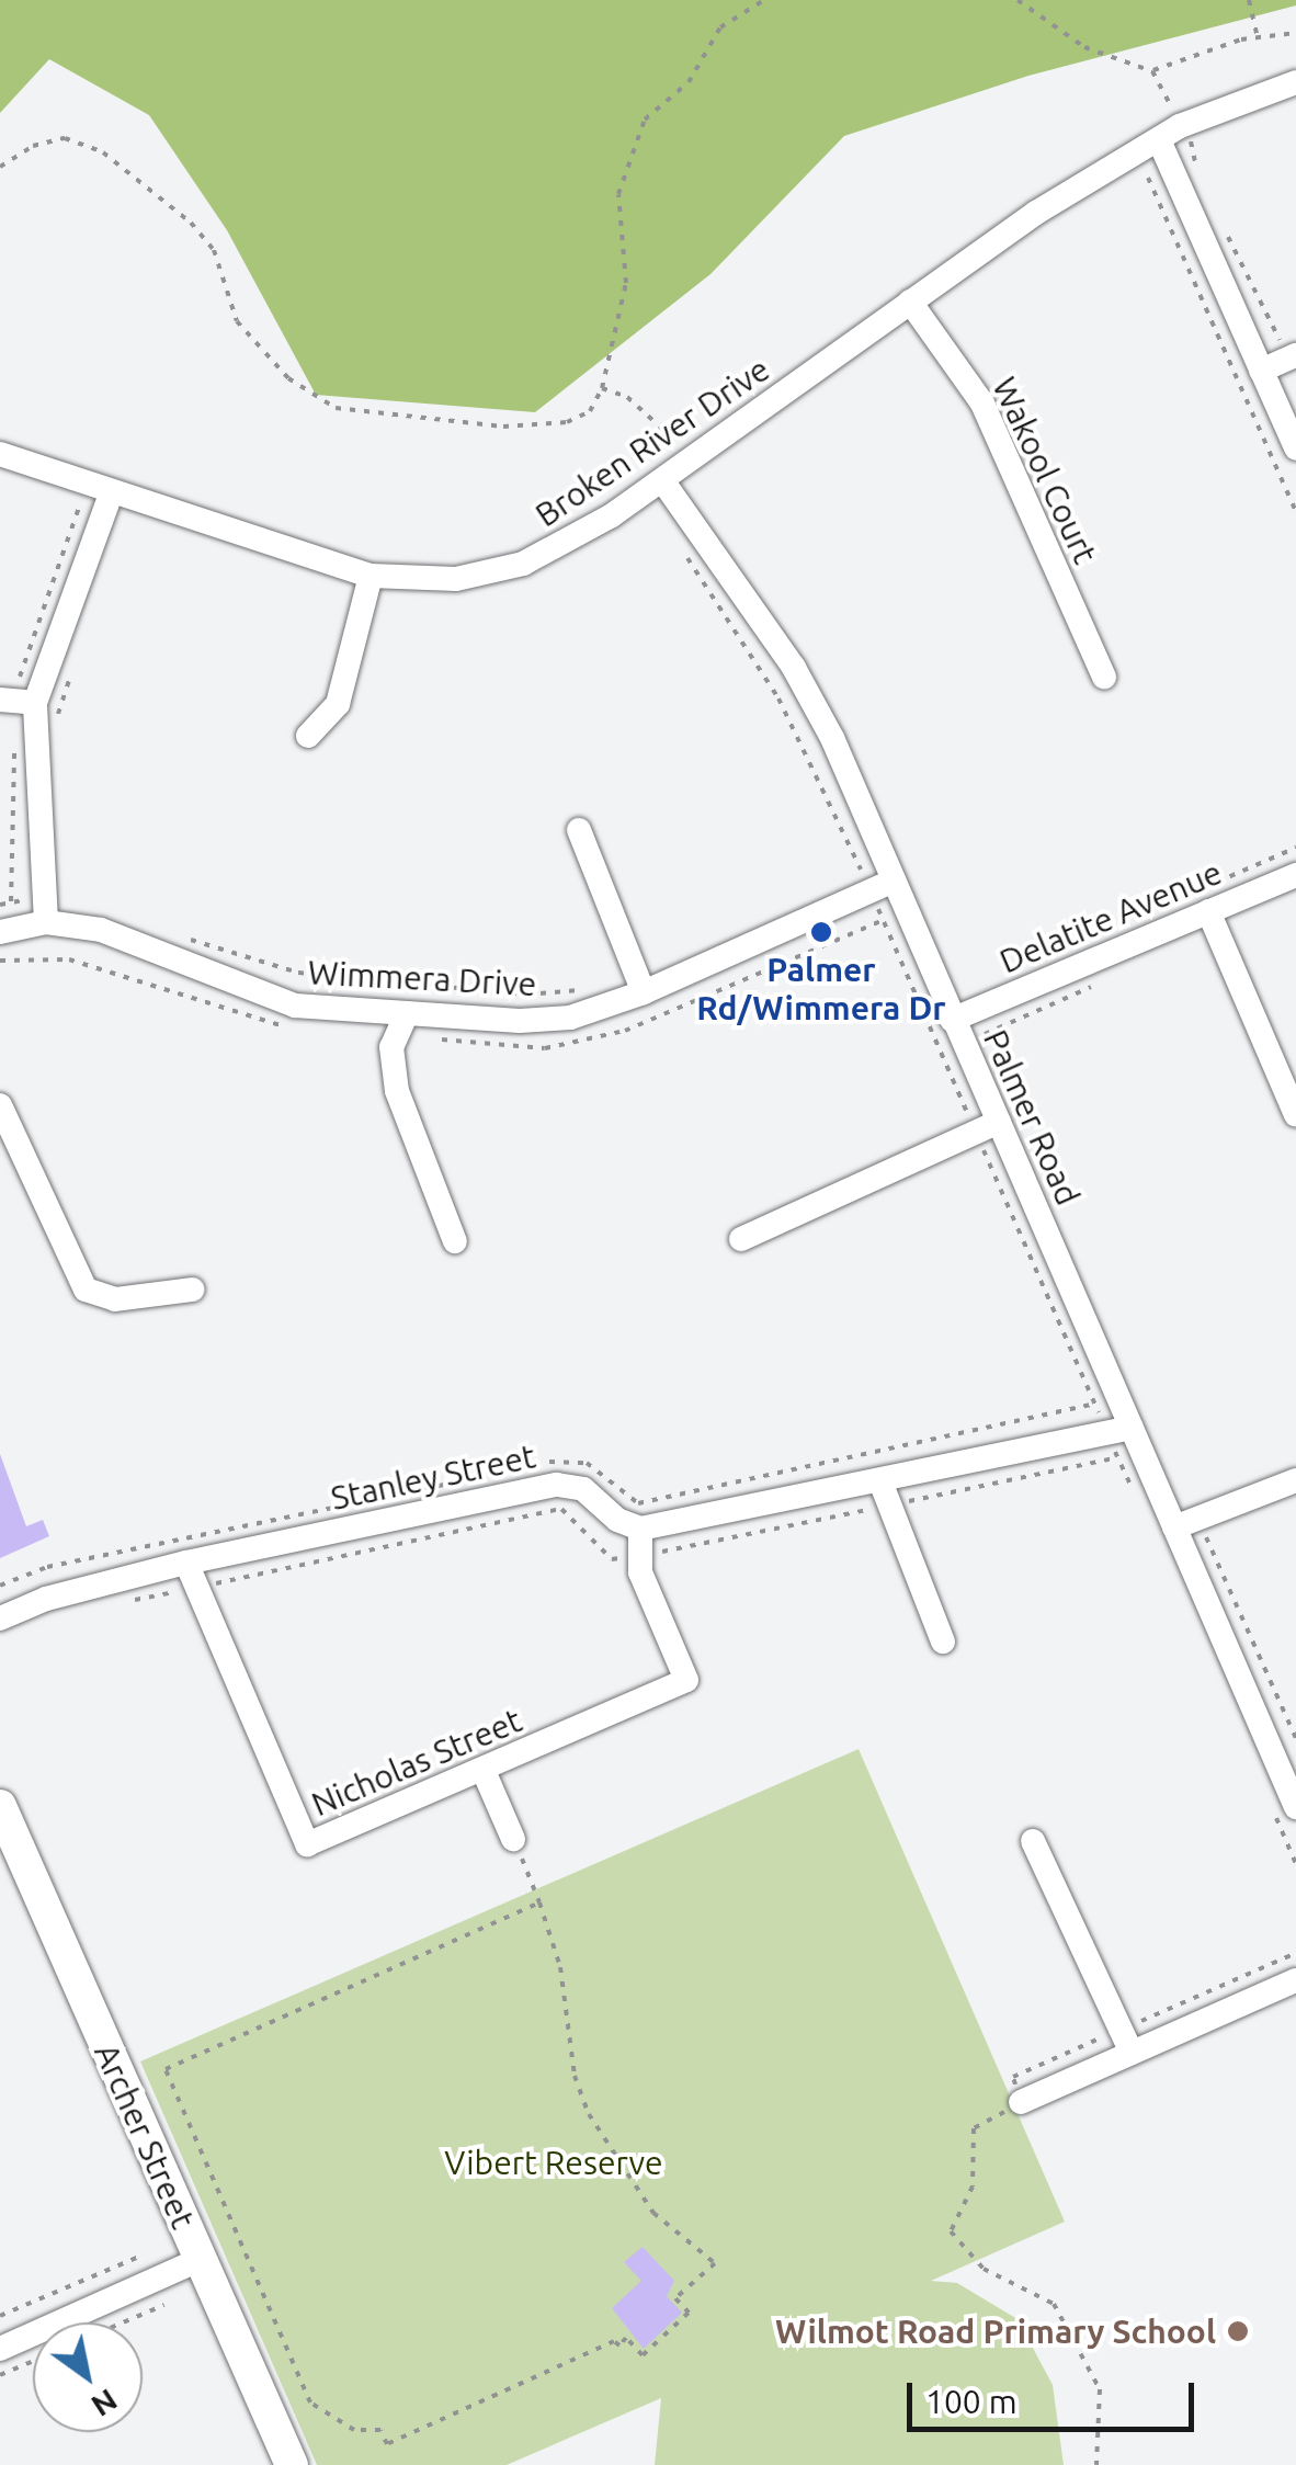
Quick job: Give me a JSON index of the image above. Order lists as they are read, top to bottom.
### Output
{
  "streets": {
    "main road": ["Archer Street"],
    "street": [
      "Broken River Drive",
      "Wakool Court",
      "Delatite Avenue",
      "Wimmera Drive",
      "Palmer Road",
      "Stanley Street",
      "Nicholas Street"
    ]
  },
  "crossings": [
    ["Broken River Drive", "Wakool Court"],
    ["Broken River Drive", "Palmer Road"],
    ["Delatite Avenue", "Palmer Road"],
    ["Wimmera Drive", "Palmer Road"],
    ["Stanley Street", "Nicholas Street"]
  ],
  "parks": ["Vibert Reserve"],
  "places": ["Palmer Rd/Wimmera Dr", "Wilmot Road Primary School"],
  "scale_bar": "100 m",
  "north": "bottom right"
}
